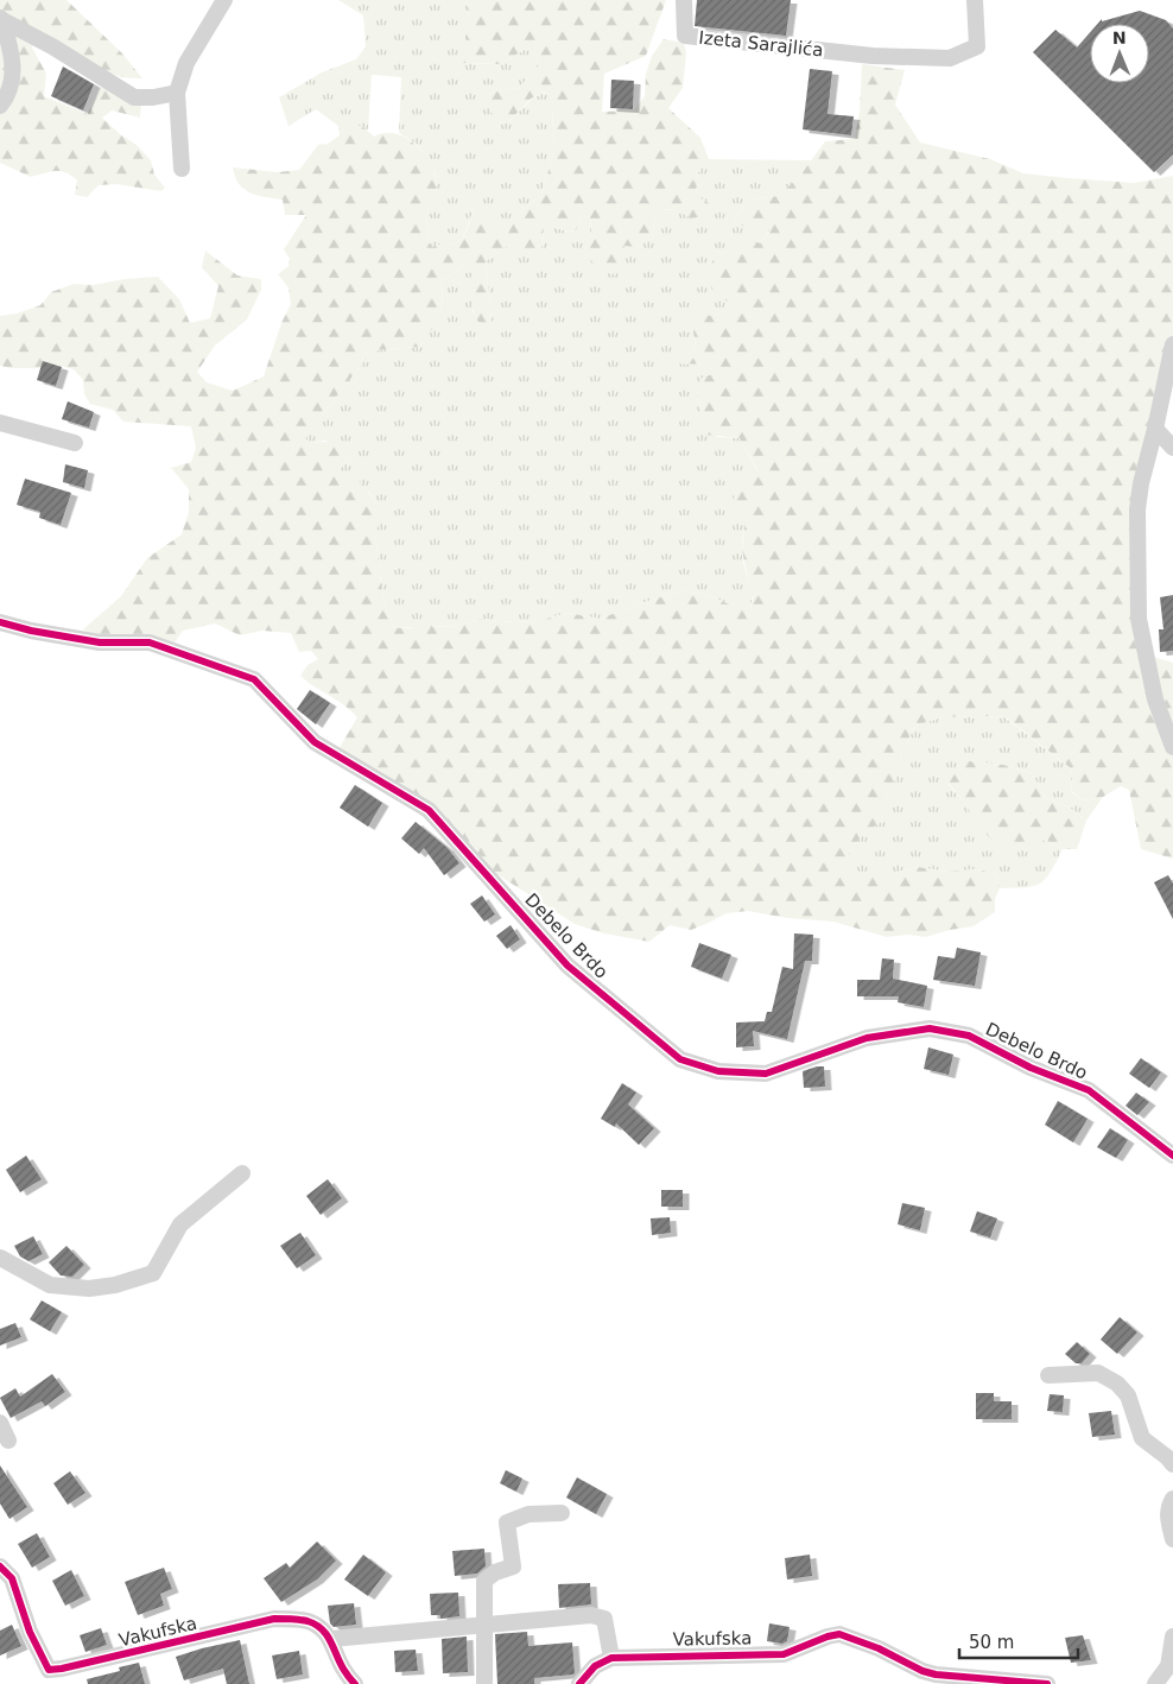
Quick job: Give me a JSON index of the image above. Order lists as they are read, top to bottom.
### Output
{
  "streets": {
    "street": ["Izeta Sarajlića", "Debelo Brdo", "Vakufska"]
  },
  "scale_bar": "50 m",
  "north": "top"
}
